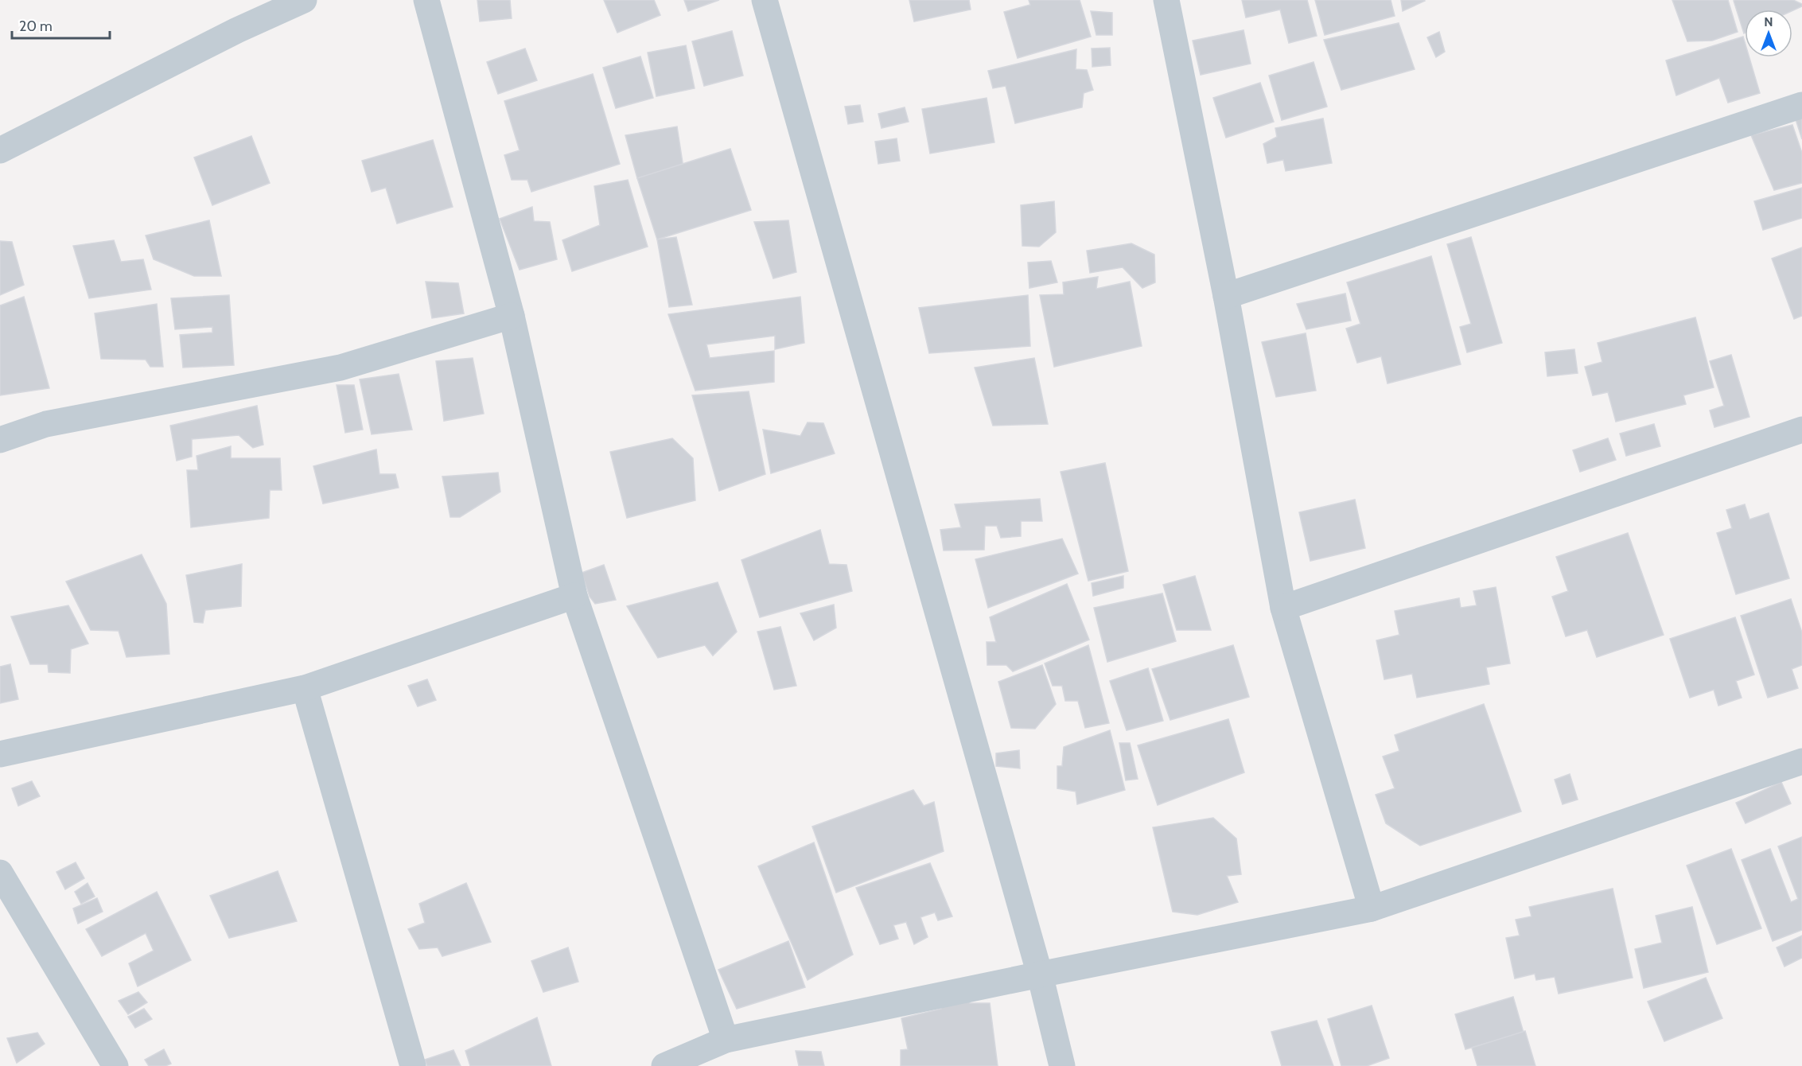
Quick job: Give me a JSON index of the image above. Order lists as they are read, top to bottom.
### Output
{
  "scale_bar": "20 m",
  "north": "top"
}
